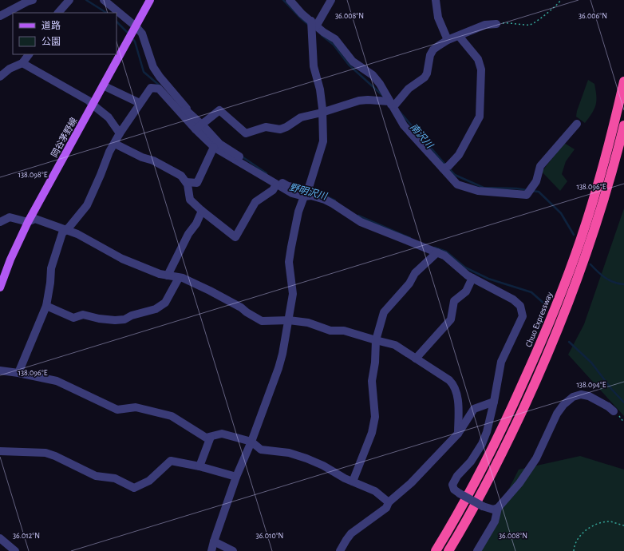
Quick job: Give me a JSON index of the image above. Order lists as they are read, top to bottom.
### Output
{
  "streets": {
    "highway": ["Chuo Expressway"],
    "main road": ["岡谷茅野線"]
  },
  "water": ["南沢川", "野明沢川"],
  "legend": ["道路", "公園"],
  "coordinates": [
    "36.006°N",
    "36.008°N",
    "138.098°E",
    "138.096°E",
    "138.094°E",
    "36.012°N",
    "36.010°N"
  ]
}
